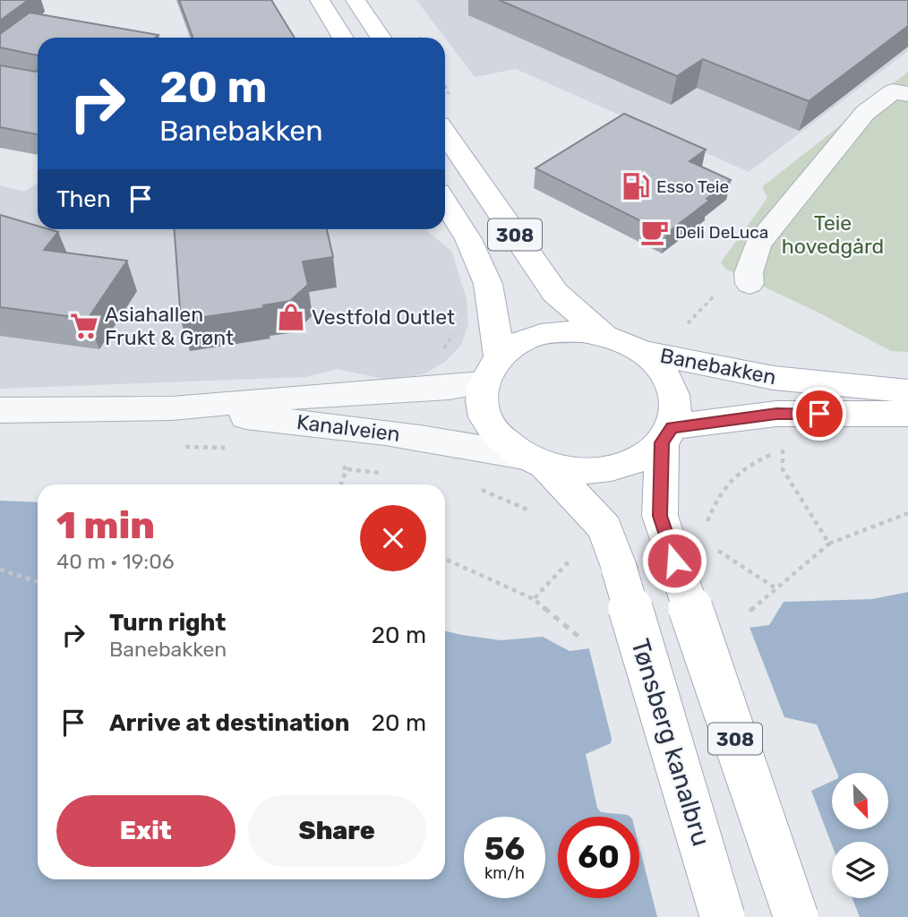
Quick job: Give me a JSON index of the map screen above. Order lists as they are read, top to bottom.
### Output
{
  "streets": {
    "main road": ["308", "Banebakken", "Tønsberg kanalbru"],
    "street": ["Kanalveien"]
  },
  "crossings": [
    ["308", "Banebakken"],
    ["308", "Kanalveien"],
    ["308", "Tønsberg kanalbru"],
    ["Banebakken", "Kanalveien"],
    ["Banebakken", "Tønsberg kanalbru"],
    ["Kanalveien", "Tønsberg kanalbru"]
  ],
  "parks": ["Teie hovedgård"],
  "places": {
    "fuel station": ["Esso Teie"],
    "cafe": ["Deli DeLuca"],
    "shop": ["Vestfold Outlet"],
    "supermarket": ["Asiahallen Frukt & Grønt"]
  },
  "north": "bottom right",
  "page": {
    "turn": ["20 m", "Banebakken"],
    "then": "Then",
    "heading": ["1 min", "40 m · 19:06"],
    "list": [
      {
        "name": "Turn right",
        "note": "Banebakken",
        "value": "20 m"
      },
      {
        "name": "Arrive at destination",
        "value": "20 m"
      }
    ],
    "buttons": ["Exit", "Share"],
    "speed": "56 km/h",
    "limit": "60"
  }
}
